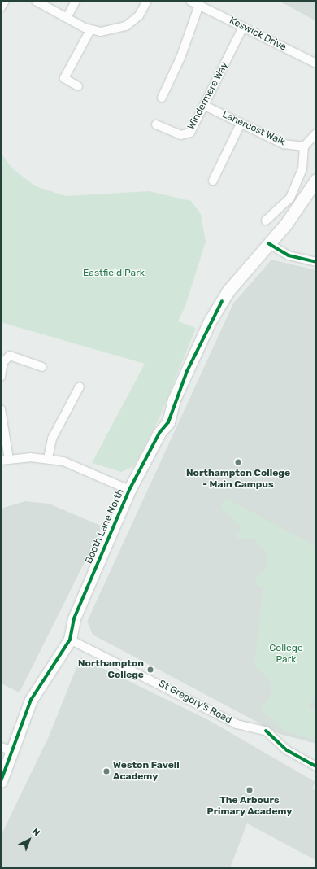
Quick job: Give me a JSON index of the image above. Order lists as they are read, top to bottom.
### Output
{
  "streets": {
    "street": [
      "Keswick Drive",
      "Windermere Way",
      "Lanercost Walk",
      "Booth Lane North",
      "St Gregory's Road"
    ]
  },
  "crossings": [
    ["Keswick Drive", "Windermere Way"],
    ["Windermere Way", "Lanercost Walk"],
    ["Booth Lane North", "St Gregory's Road"]
  ],
  "parks": ["Eastfield Park", "College Park"],
  "places": [
    "Northampton College - Main Campus",
    "Northampton College",
    "Weston Favell Academy",
    "The Arbours Primary Academy"
  ],
  "north": "top right"
}
